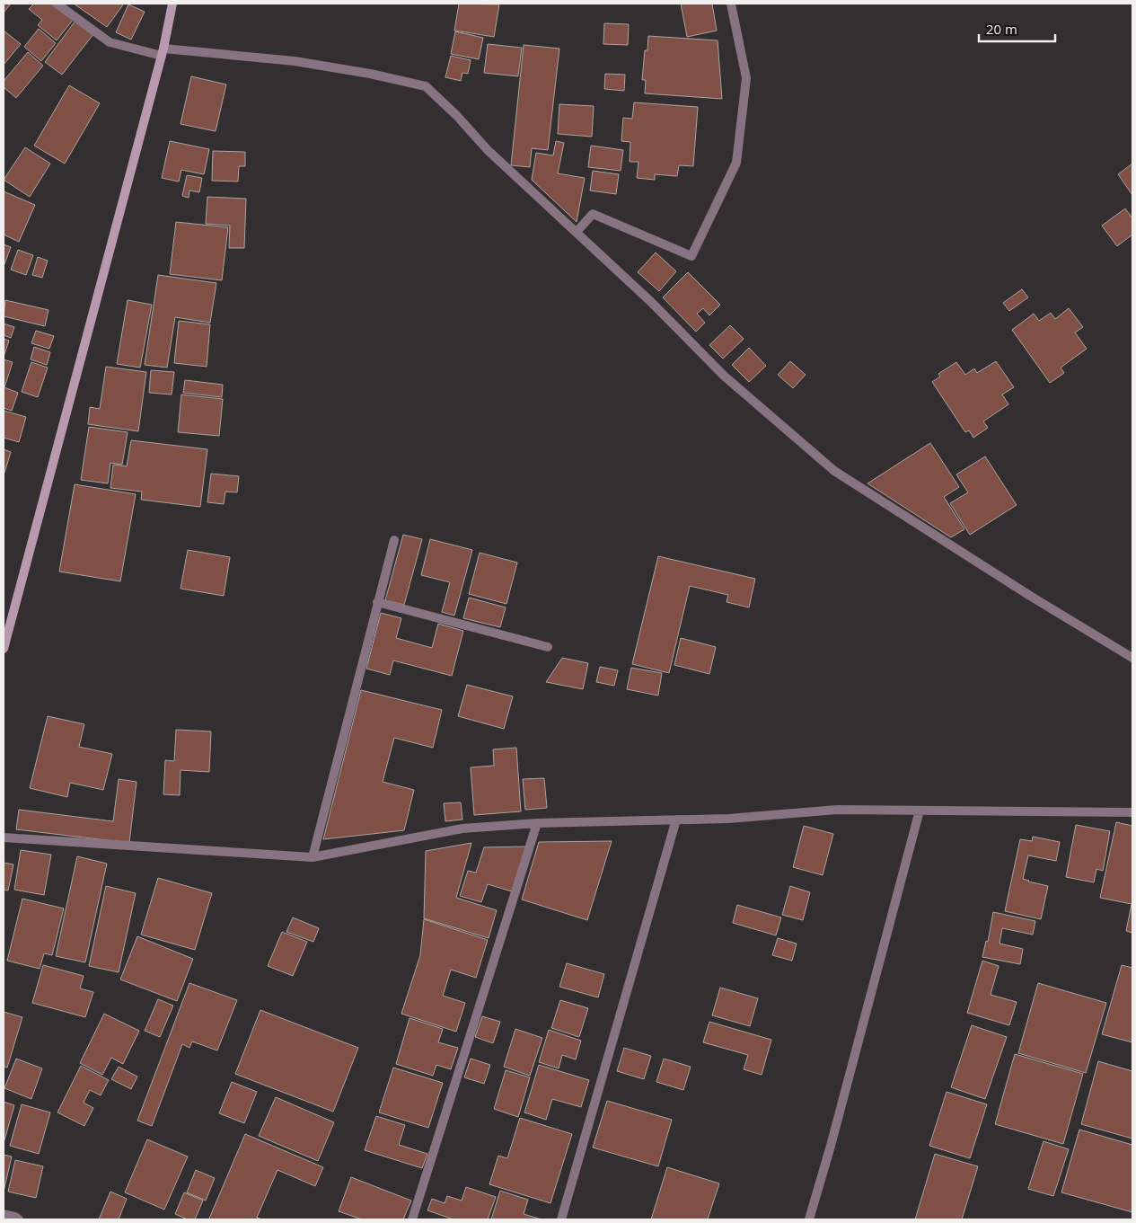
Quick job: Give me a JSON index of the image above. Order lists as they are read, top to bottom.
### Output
{
  "scale_bar": "20 m"
}
